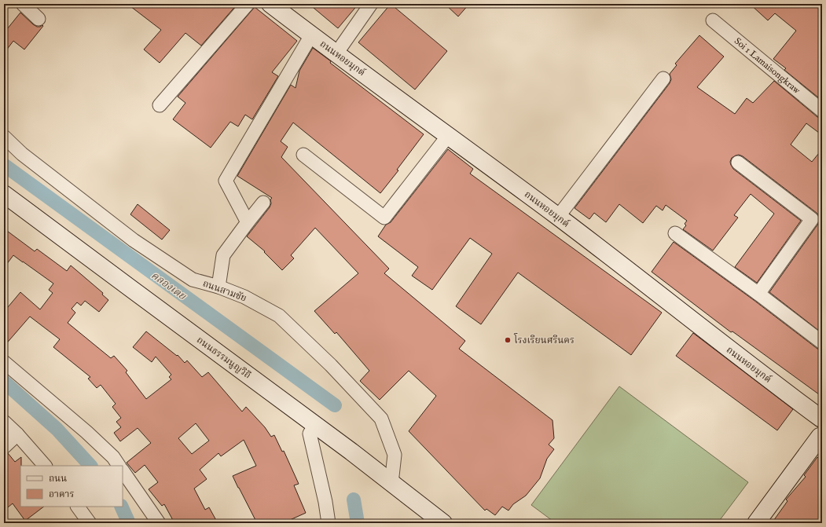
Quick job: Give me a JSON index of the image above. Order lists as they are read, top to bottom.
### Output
{
  "streets": {
    "street": [
      "ถนนหอยมุกต์",
      "Soi 1 Lamaisongkraw",
      "ถนนสามชัย",
      "ถนนธรรมนูญวิถี"
    ]
  },
  "crossings": [
    ["ถนนสามชัย", "ถนนธรรมนูญวิถี"]
  ],
  "water": ["คลองเตย"],
  "places": ["โรงเรียนศรีนคร"],
  "legend": ["ถนน", "อาคาร"]
}
